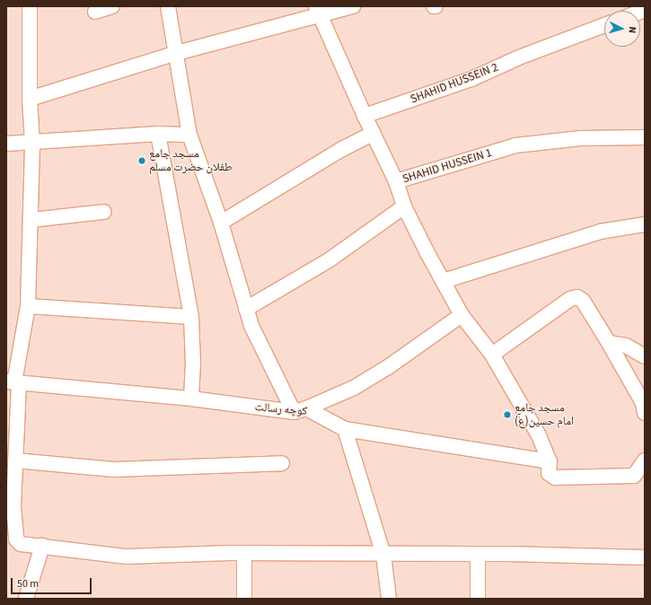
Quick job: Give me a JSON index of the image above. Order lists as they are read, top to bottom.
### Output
{
  "streets": {
    "street": ["SHAHID HUSSEIN 2", "SHAHID HUSSEIN 1", "کوچه رسالت"]
  },
  "crossings": [
    ["SHAHID HUSSEIN 1", "کوچه رسالت"]
  ],
  "places": ["مسجد جامع طفلان حضرت مسلم", "مسجد جامع امام حسین(ع)"],
  "scale_bar": "50 m",
  "north": "right"
}
